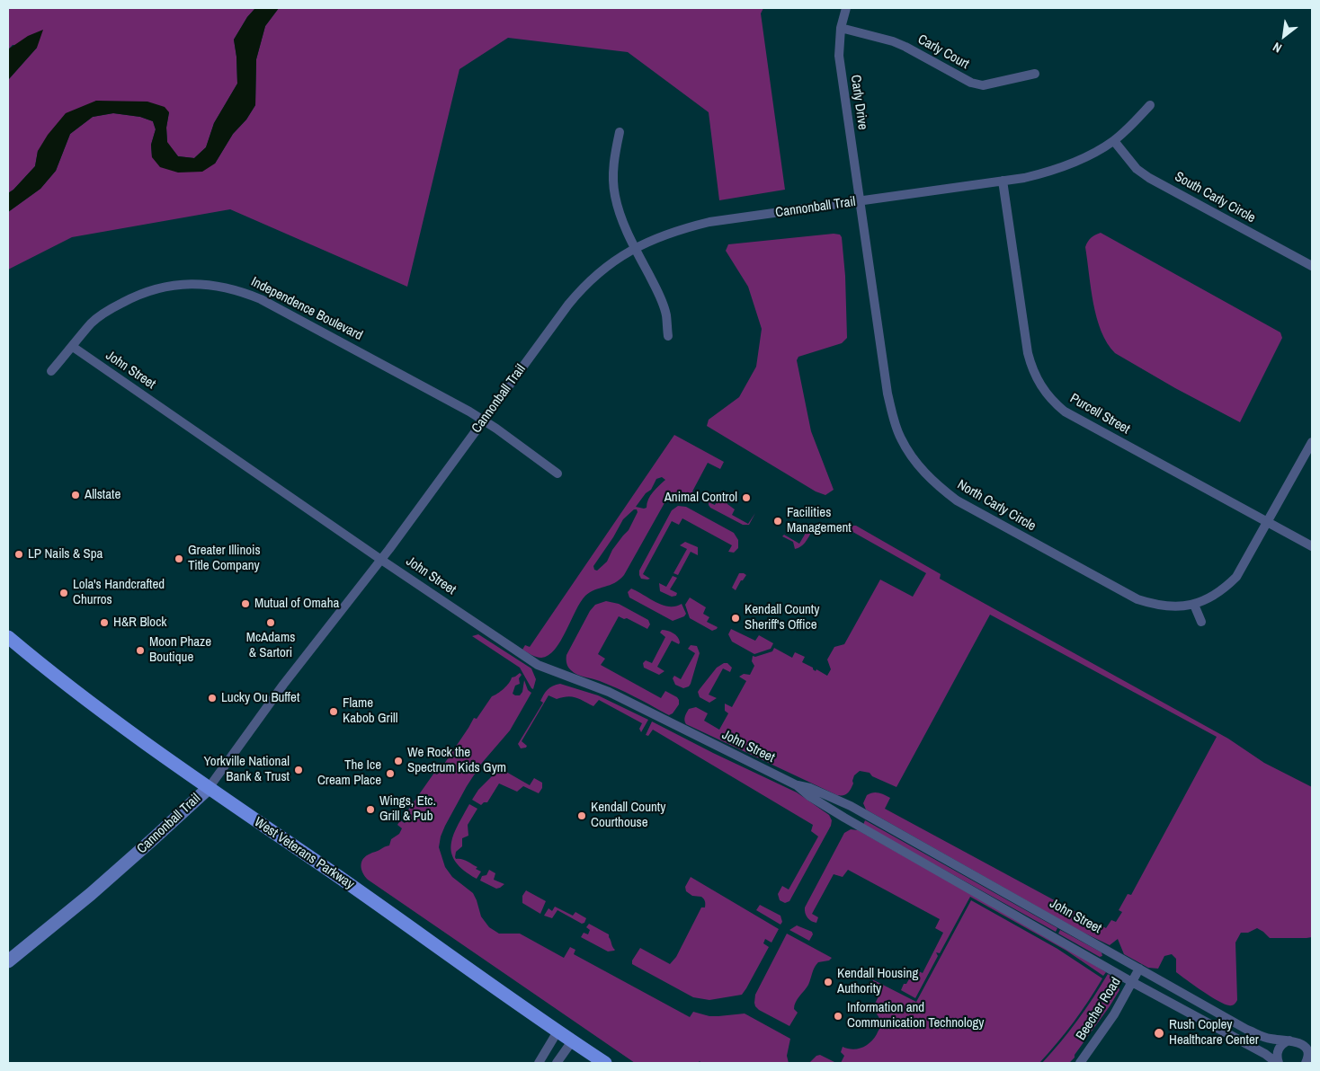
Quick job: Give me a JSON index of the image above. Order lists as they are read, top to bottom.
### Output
{
  "streets": {
    "main road": ["Cannonball Trail", "West Veterans Parkway"],
    "street": [
      "Carly Court",
      "Carly Drive",
      "South Carly Circle",
      "Independence Boulevard",
      "John Street",
      "Purcell Street",
      "North Carly Circle",
      "Beecher Road"
    ]
  },
  "crossings": [
    ["Carly Court", "Carly Drive"],
    ["Carly Drive", "Cannonball Trail"],
    ["Carly Drive", "North Carly Circle"],
    ["South Carly Circle", "Cannonball Trail"],
    ["Cannonball Trail", "Independence Boulevard"],
    ["Cannonball Trail", "John Street"],
    ["Cannonball Trail", "Purcell Street"],
    ["Cannonball Trail", "North Carly Circle"],
    ["Cannonball Trail", "West Veterans Parkway"],
    ["Independence Boulevard", "John Street"],
    ["John Street", "Beecher Road"],
    ["Purcell Street", "North Carly Circle"]
  ],
  "places": [
    "Allstate",
    "Animal Control",
    "Facilities Management",
    "LP Nails & Spa",
    "Greater Illinois Title Company",
    "Lola's Handcrafted Churros",
    "Mutual of Omaha",
    "Kendall County Sheriff's Office",
    "H&R Block",
    "McAdams & Sartori",
    "Moon Phaze Boutique",
    "Lucky Ou Buffet",
    "Flame Kabob Grill",
    "We Rock the Spectrum Kids Gym",
    "Yorkville National Bank & Trust",
    "The Ice Cream Place",
    "Wings, Etc. Grill & Pub",
    "Kendall County Courthouse",
    "Kendall Housing Authority",
    "Information and Communication Technology",
    "Rush Copley Healthcare Center"
  ],
  "north": "bottom left"
}
